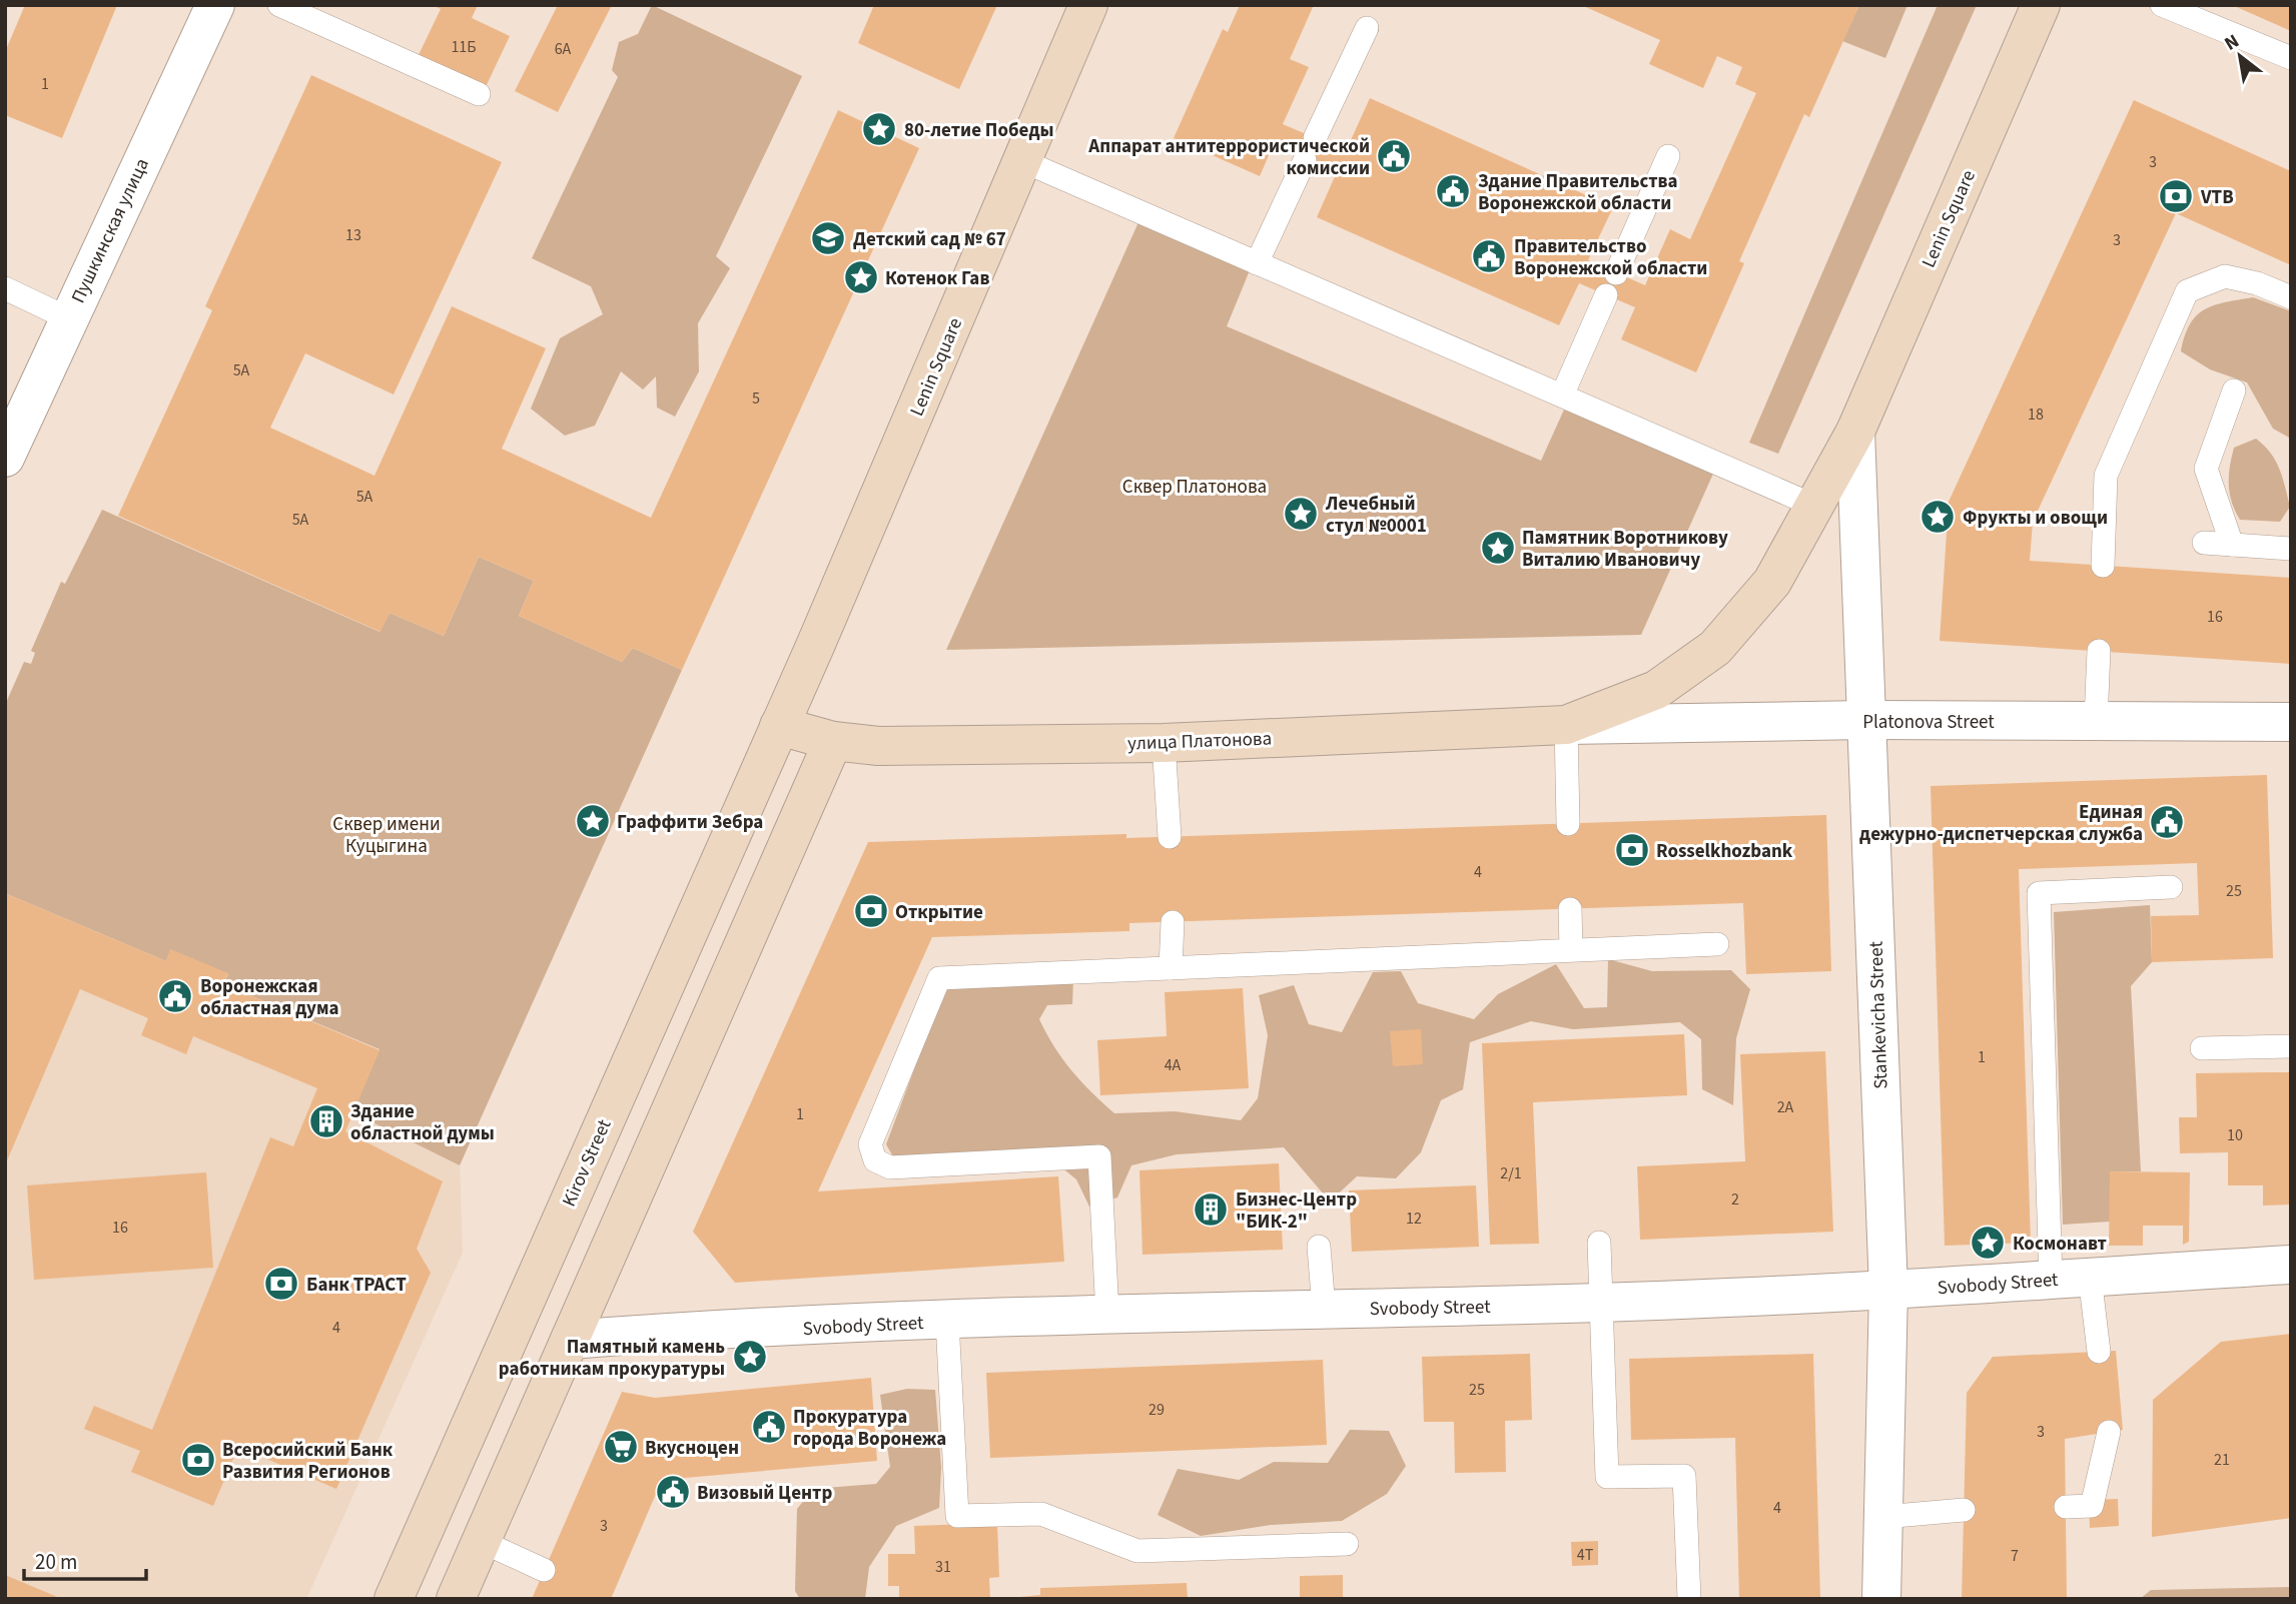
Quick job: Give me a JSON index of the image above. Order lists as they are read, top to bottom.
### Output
{
  "streets": {
    "main road": ["Lenin Square", "улица Платонова", "Kirov Street"],
    "street": [
      "Пушкинская улица",
      "Platonova Street",
      "Stankevicha Street",
      "Svobody Street"
    ]
  },
  "crossings": [
    ["Lenin Square", "улица Платонова"],
    ["Lenin Square", "Stankevicha Street"],
    ["Lenin Square", "Kirov Street"],
    ["Platonova Street", "улица Платонова"],
    ["Platonova Street", "Stankevicha Street"],
    ["улица Платонова", "Kirov Street"],
    ["Stankevicha Street", "Svobody Street"]
  ],
  "parks": ["Сквер Платонова", "Сквер имени Куцыгина"],
  "places": {
    "place": [
      "80-летие Победы",
      "Котенок Гав",
      "Лечебный стул №0001",
      "Фрукты и овощи",
      "Памятник Воротникову Виталию Ивановичу",
      "Граффити Зебра",
      "Космонавт",
      "Памятный камень работникам прокуратуры"
    ],
    "public building": [
      "Аппарат антитеррористической комиссии",
      "Здание Правительства Воронежской области",
      "Правительство Воронежской области",
      "Единая дежурно-диспетчерская служба",
      "Воронежская областная дума",
      "Прокуратура города Воронежа",
      "Визовый Центр"
    ],
    "bank": [
      "VTB",
      "Rosselkhozbank",
      "Открытие",
      "Банк ТРАСТ",
      "Всеросийский Банк Развития Регионов"
    ],
    "school or university": ["Детский сад № 67"],
    "building": ["Здание областной думы", "Бизнес-Центр \"БИК-2\""],
    "supermarket": ["Вкусноцен"]
  },
  "house_numbers": [
    "11Б",
    "6А",
    "1",
    "3",
    "13",
    "3",
    "5А",
    "5",
    "18",
    "5А",
    "5А",
    "16",
    "4",
    "25",
    "1",
    "4А",
    "2А",
    "1",
    "10",
    "2/1",
    "2",
    "12",
    "16",
    "4",
    "25",
    "29",
    "3",
    "21",
    "4",
    "3",
    "4Т",
    "7",
    "31"
  ],
  "scale_bar": "20 m",
  "north": "top left"
}
